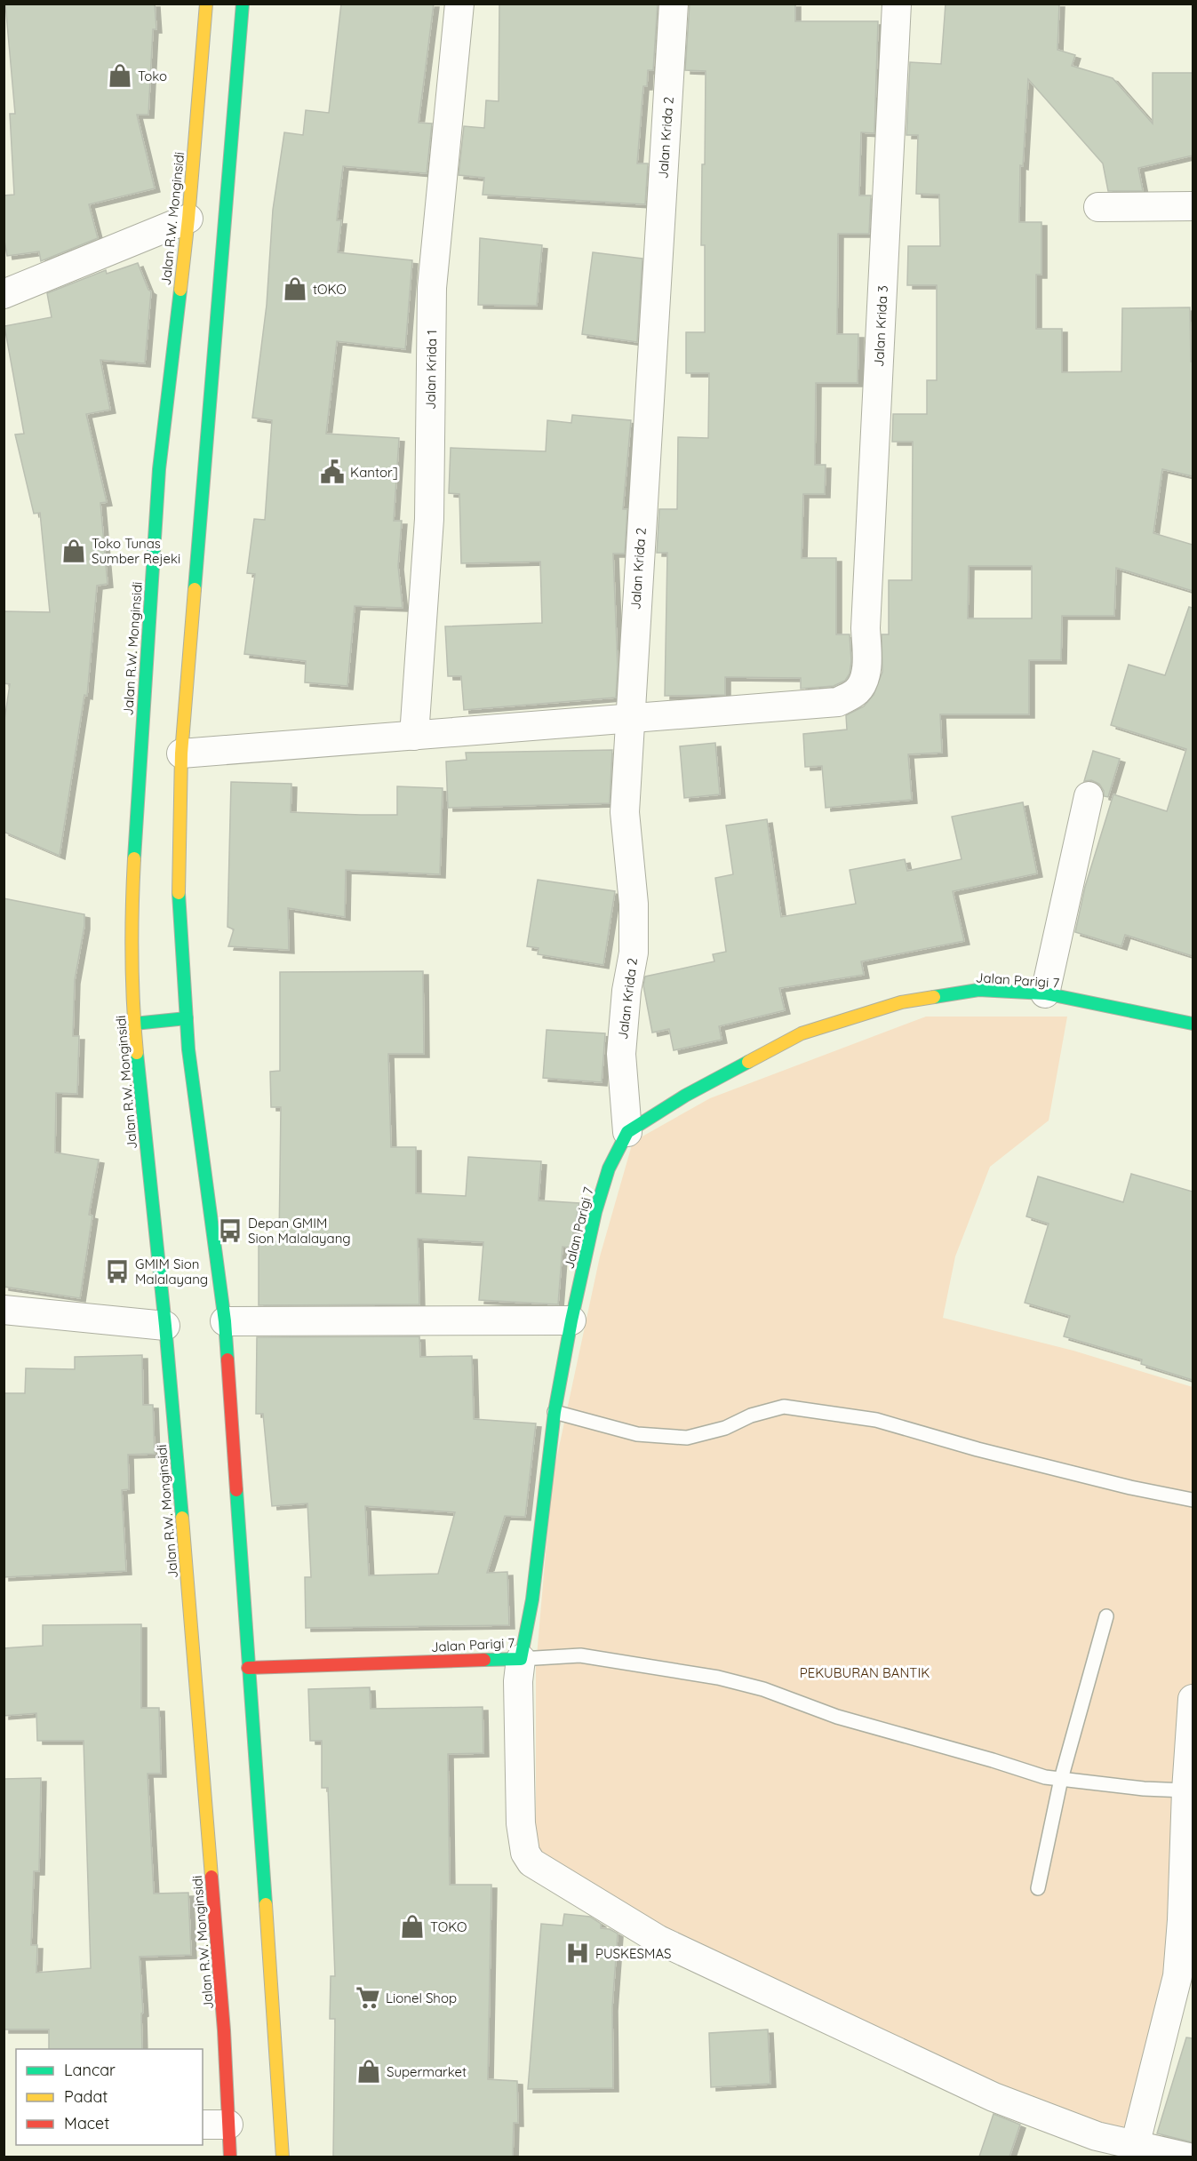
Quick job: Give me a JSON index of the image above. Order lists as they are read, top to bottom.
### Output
{
  "streets": {
    "main road": ["Jalan R.W. Monginsidi", "Jalan Parigi 7"],
    "street": ["Jalan Krida 2", "Jalan Krida 3", "Jalan Krida 1"]
  },
  "crossings": [
    ["Jalan Krida 2", "Jalan Krida 3"],
    ["Jalan Krida 2", "Jalan Parigi 7"],
    ["Jalan Krida 3", "Jalan Krida 1"]
  ],
  "parks": ["PEKUBURAN BANTIK"],
  "places": {
    "shop": [
      "Toko",
      "tOKO",
      "Toko Tunas Sumber Rejeki",
      "TOKO",
      "Supermarket"
    ],
    "public building": ["Kantor]"],
    "bus stop": ["Depan GMIM Sion Malalayang", "GMIM Sion Malalayang"],
    "hospital": ["PUSKESMAS"],
    "supermarket": ["Lionel Shop"]
  },
  "legend": ["Lancar", "Padat", "Macet"]
}
